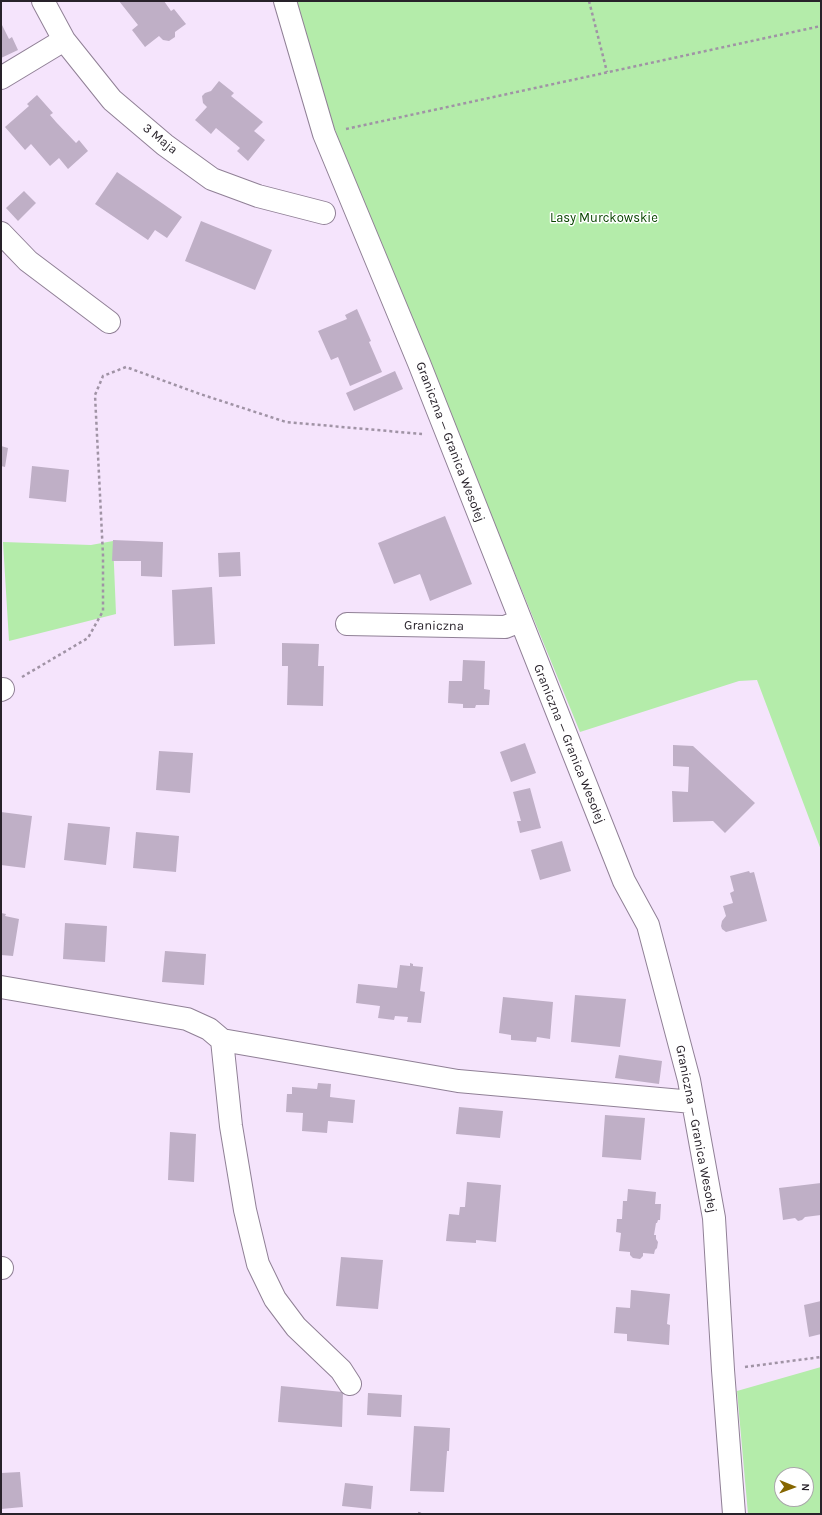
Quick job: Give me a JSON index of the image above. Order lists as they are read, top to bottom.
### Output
{
  "streets": {
    "street": ["3 Maja", "Graniczna — Granica Wesołej", "Graniczna"]
  },
  "crossings": [
    ["Graniczna — Granica Wesołej", "Graniczna"]
  ],
  "parks": ["Lasy Murckowskie"],
  "north": "right"
}
